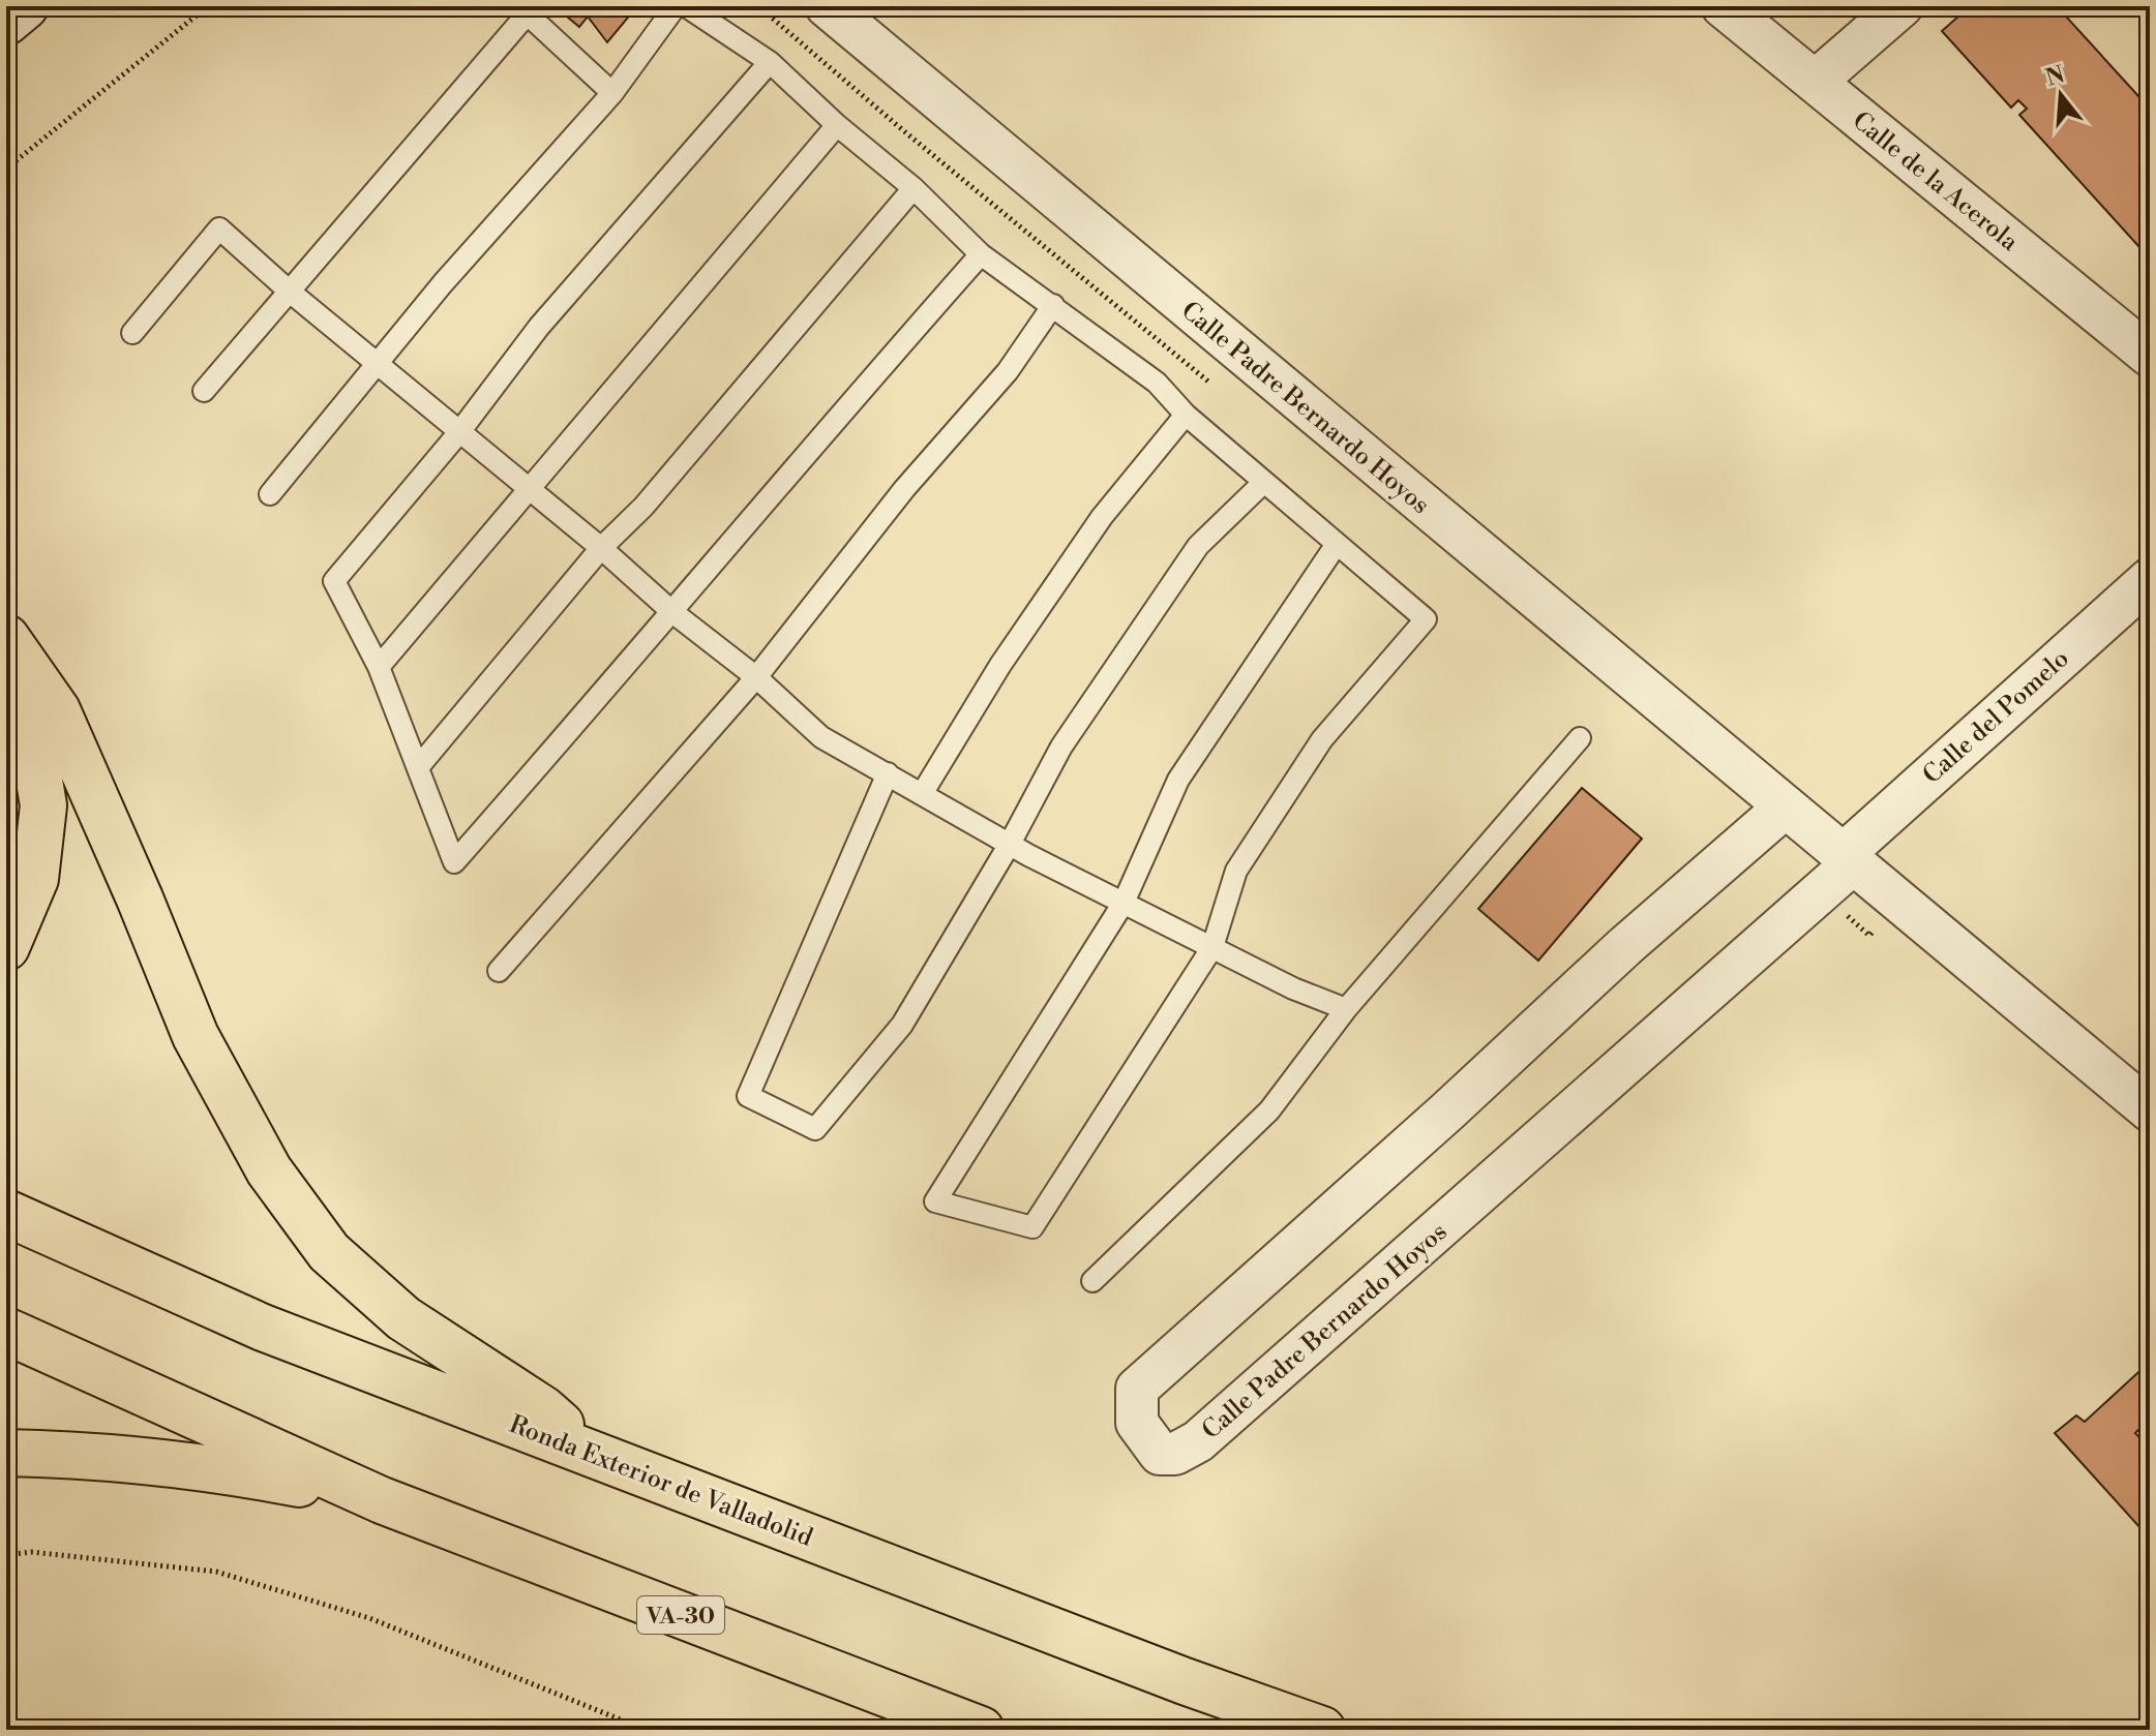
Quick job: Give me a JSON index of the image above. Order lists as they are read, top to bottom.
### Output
{
  "streets": {
    "highway": ["Ronda Exterior de Valladolid", "VA-30"],
    "street": ["Calle de la Acerola", "Calle Padre Bernardo Hoyos", "Calle del Pomelo"]
  },
  "crossings": [
    ["Calle Padre Bernardo Hoyos", "Calle del Pomelo"]
  ],
  "north": "top"
}
